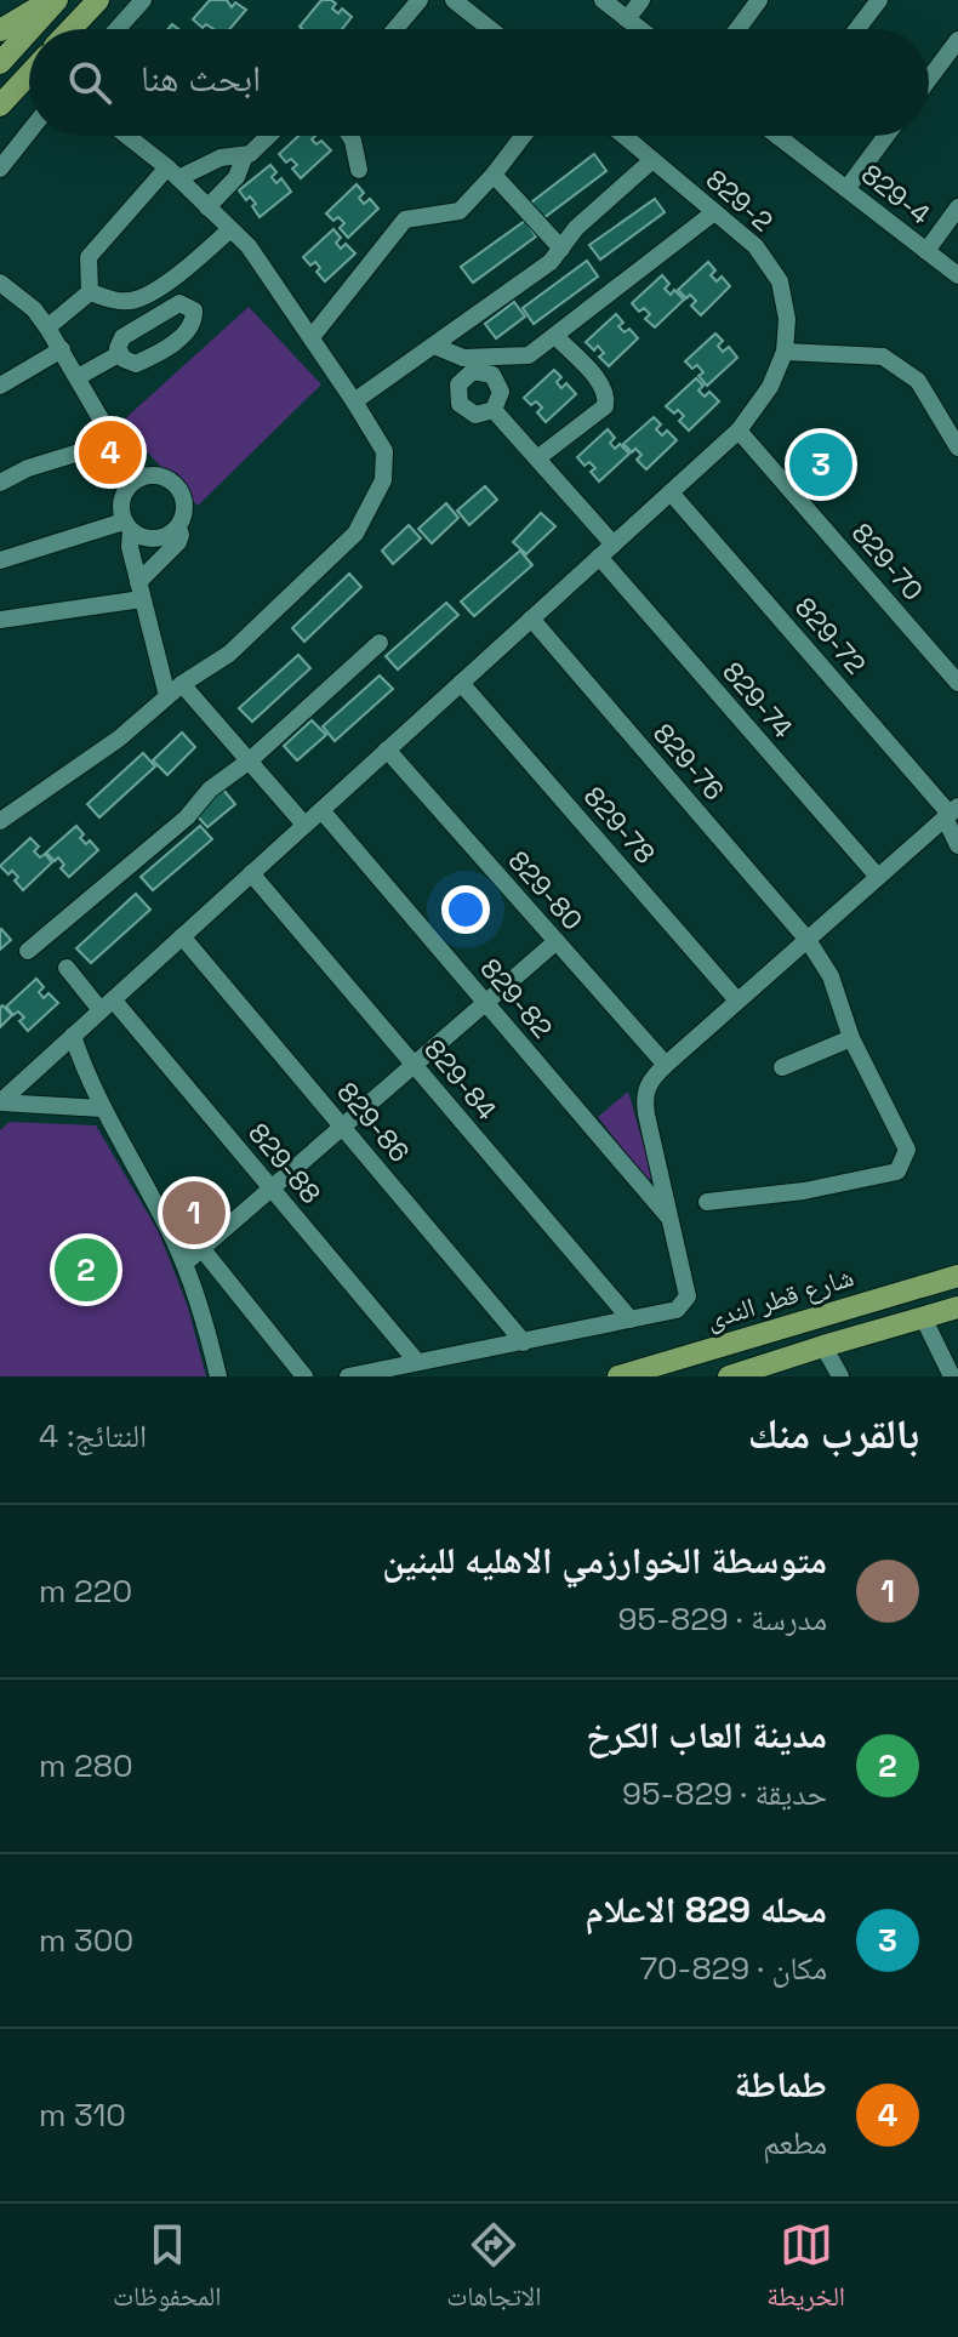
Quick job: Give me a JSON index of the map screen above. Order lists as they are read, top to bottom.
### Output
{
  "streets": {
    "main road": ["شارع قطر الندى"],
    "street": [
      "829-4",
      "829-2",
      "829-70",
      "829-72",
      "829-74",
      "829-76",
      "829-78",
      "829-80",
      "829-82",
      "829-84",
      "829-86",
      "829-88"
    ]
  },
  "page": {
    "search": "ابحث هنا",
    "pins": [
      "4",
      "3",
      "1",
      "2"
    ],
    "heading": ["بالقرب منك", "النتائج: 4"],
    "list": [
      {
        "mark": "1",
        "name": "متوسطة الخوارزمي الاهليه للبنين",
        "note": "مدرسة · 829-95",
        "value": "220 m"
      },
      {
        "mark": "2",
        "name": "مدينة العاب الكرخ",
        "note": "حديقة · 829-95",
        "value": "280 m"
      },
      {
        "mark": "3",
        "name": "محله 829 الاعلام",
        "note": "مكان · 829-70",
        "value": "300 m"
      },
      {
        "mark": "4",
        "name": "طماطة",
        "note": "مطعم",
        "value": "310 m"
      }
    ],
    "nav": ["الخريطة", "الاتجاهات", "المحفوظات"]
  }
}
